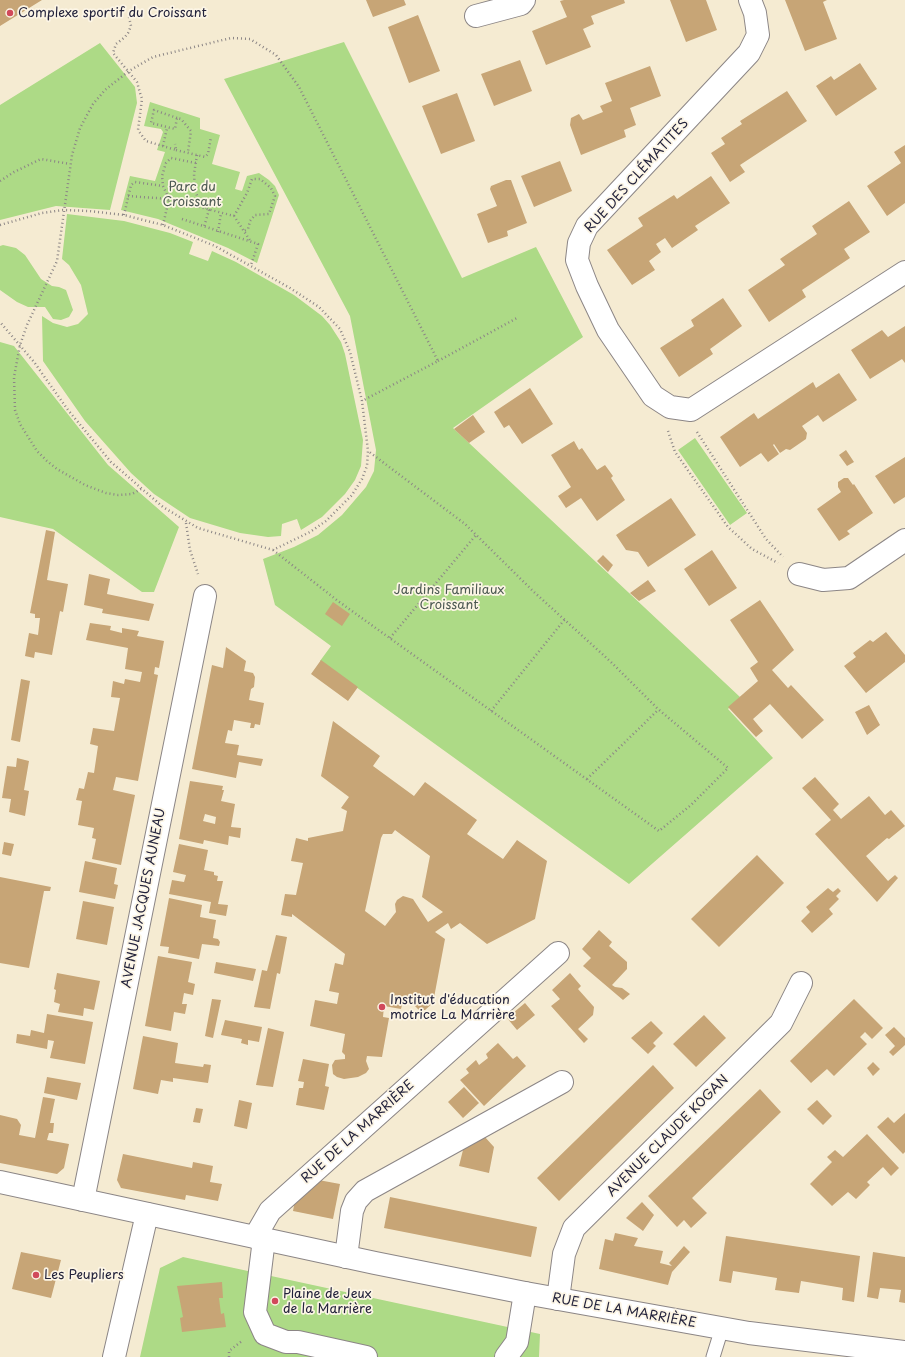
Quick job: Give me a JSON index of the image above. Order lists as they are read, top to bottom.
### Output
{
  "streets": {
    "street": [
      "RUE DES CLÉMATITES",
      "AVENUE JACQUES AUNEAU",
      "RUE DE LA MARRIÈRE",
      "AVENUE CLAUDE KOGAN"
    ]
  },
  "crossings": [
    ["AVENUE JACQUES AUNEAU", "RUE DE LA MARRIÈRE"],
    ["RUE DE LA MARRIÈRE", "AVENUE CLAUDE KOGAN"]
  ],
  "parks": ["Parc du Croissant", "Jardins Familiaux Croissant"],
  "places": [
    "Complexe sportif du Croissant",
    "Institut d'éducation motrice La Marrière",
    "Les Peupliers",
    "Plaine de Jeux de la Marrière"
  ]
}
